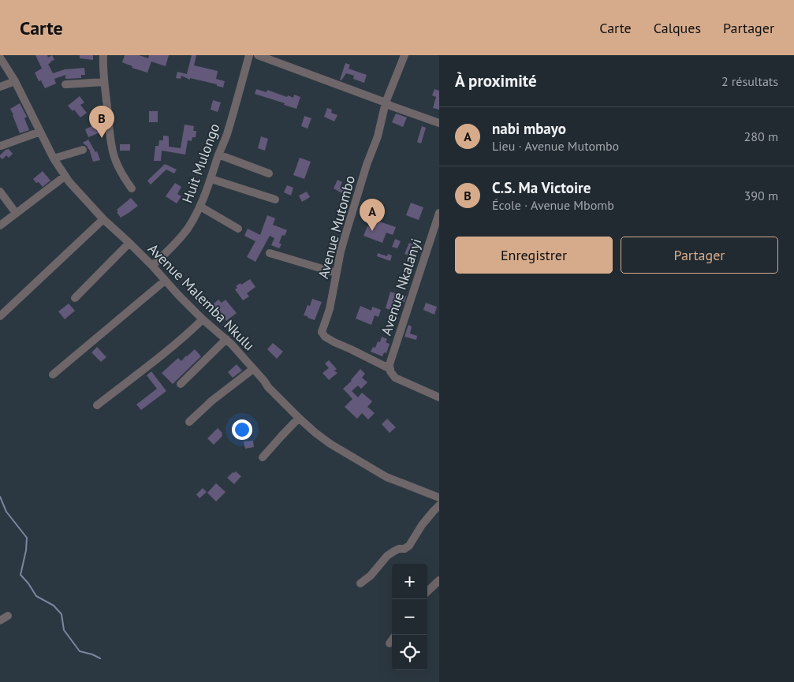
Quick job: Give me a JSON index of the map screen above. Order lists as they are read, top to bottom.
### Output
{
  "streets": {
    "street": [
      "Huit Mulongo",
      "Avenue Mutombo",
      "Avenue Nkalanyi",
      "Avenue Malemba Nkulu"
    ]
  },
  "crossings": [
    ["Huit Mulongo", "Avenue Malemba Nkulu"],
    ["Avenue Mutombo", "Avenue Nkalanyi"]
  ],
  "page": {
    "header": "Carte",
    "nav": ["Carte", "Calques", "Partager"],
    "heading": ["À proximité", "2 résultats"],
    "pins": ["B", "A"],
    "list": [
      {
        "mark": "A",
        "name": "nabi mbayo",
        "note": "Lieu · Avenue Mutombo",
        "value": "280 m"
      },
      {
        "mark": "B",
        "name": "C.S. Ma Victoire",
        "note": "École · Avenue Mbomb",
        "value": "390 m"
      }
    ],
    "buttons": ["Enregistrer", "Partager"],
    "map_buttons": ["+", "−"]
  }
}
